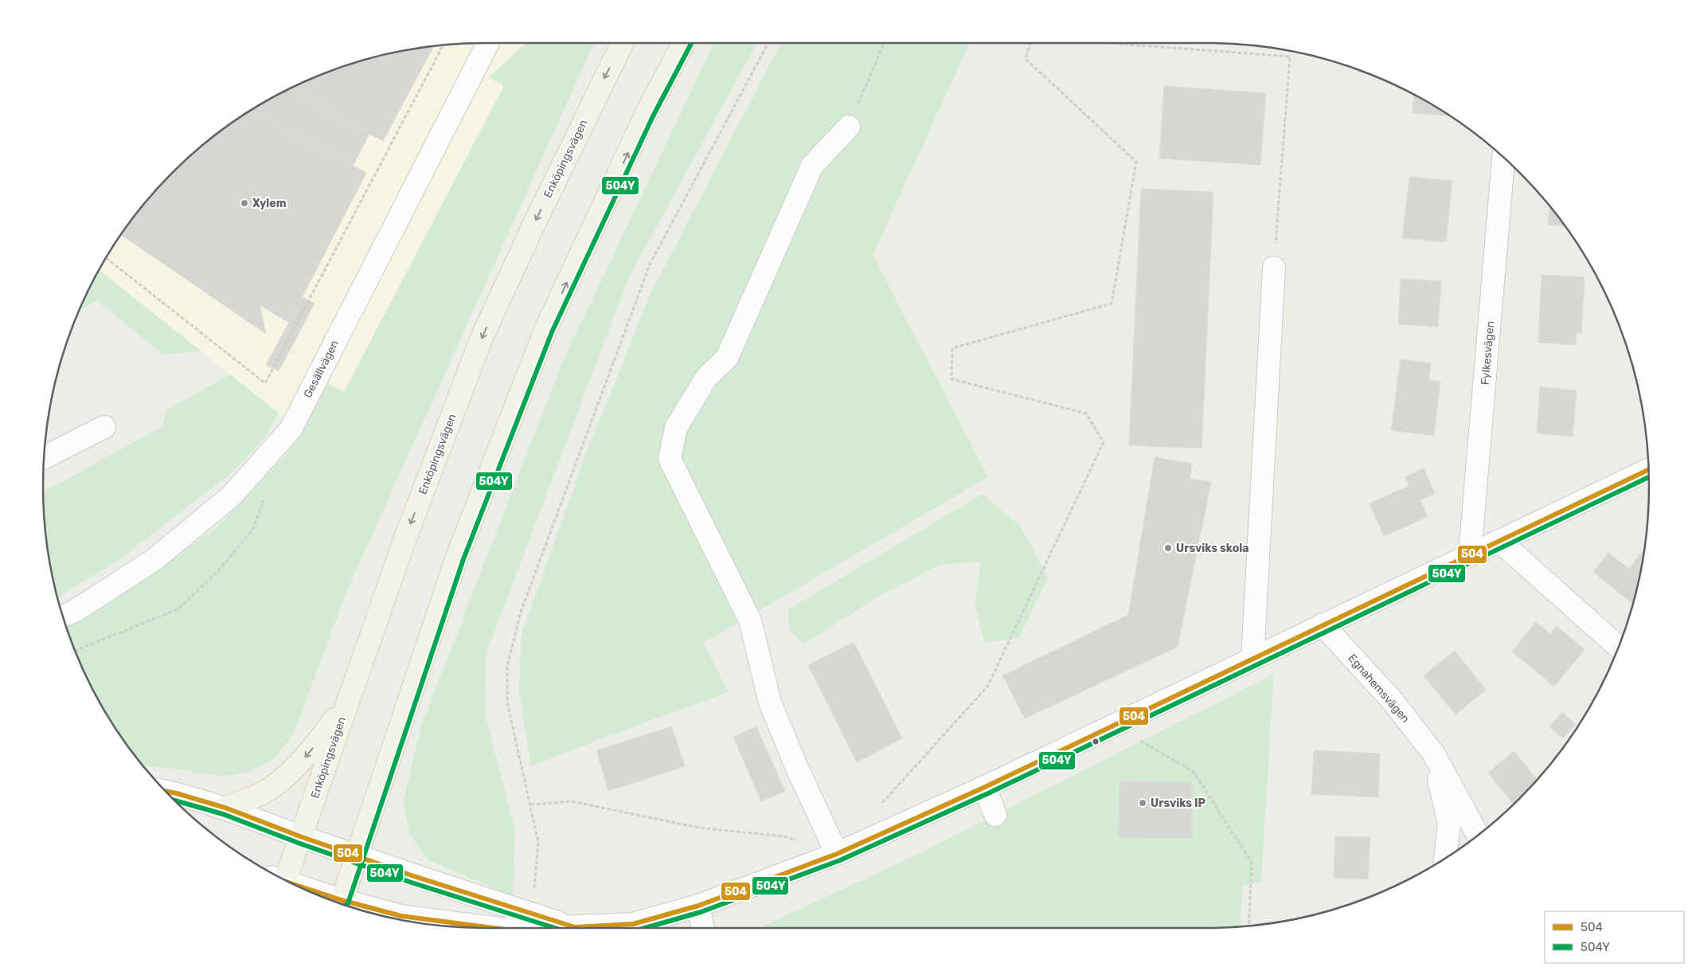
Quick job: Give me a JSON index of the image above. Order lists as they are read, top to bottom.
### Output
{
  "streets": {
    "main road": ["Enköpingsvägen"],
    "street": ["Fylkesvägen", "Gesällvägen", "Egnahemsvägen"]
  },
  "places": ["Xylem", "Ursviks skola", "Ursviks IP"],
  "lines": ["transit line 504Y", "transit line 504"],
  "legend": ["504", "504Y"]
}
